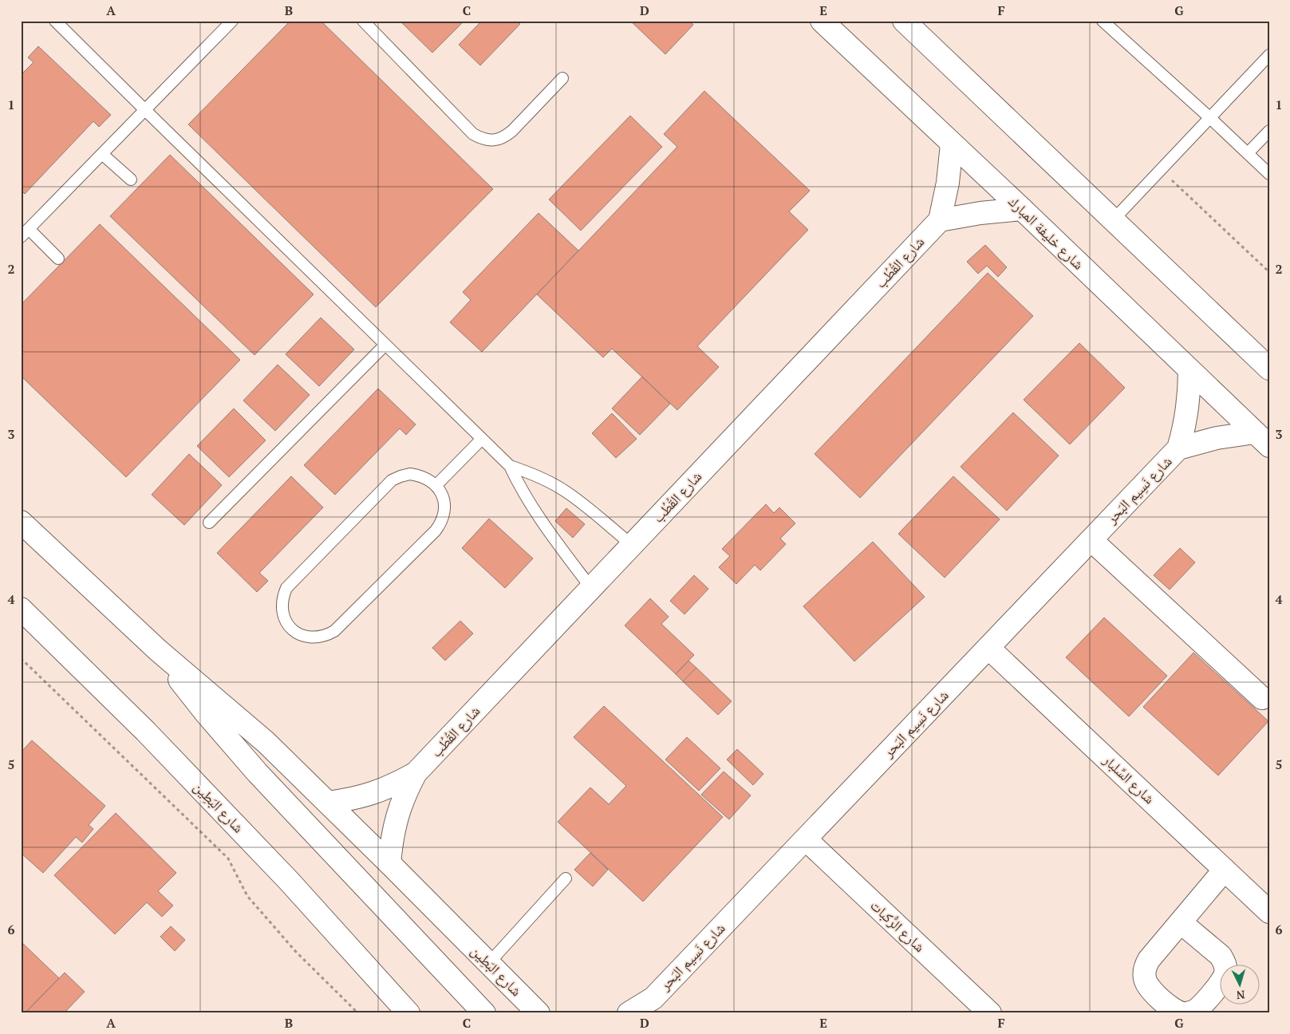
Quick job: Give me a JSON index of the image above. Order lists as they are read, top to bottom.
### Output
{
  "streets": {
    "street": [
      "شارع خليفة المبارك",
      "شارع القُطُب",
      "شارع نَسِيم البَحر",
      "شارع السِّلبار",
      "شارع البَطِين",
      "شارع الرُّكبات"
    ]
  },
  "crossings": [
    ["شارع خليفة المبارك", "شارع نَسِيم البَحر"],
    ["شارع القُطُب", "شارع البَطِين"],
    ["شارع نَسِيم البَحر", "شارع السِّلبار"],
    ["شارع نَسِيم البَحر", "شارع الرُّكبات"]
  ],
  "north": "bottom",
  "grid": {
    "columns": [
      "A",
      "B",
      "C",
      "D",
      "E",
      "F",
      "G"
    ],
    "rows": [
      "1",
      "2",
      "3",
      "4",
      "5",
      "6"
    ]
  }
}
